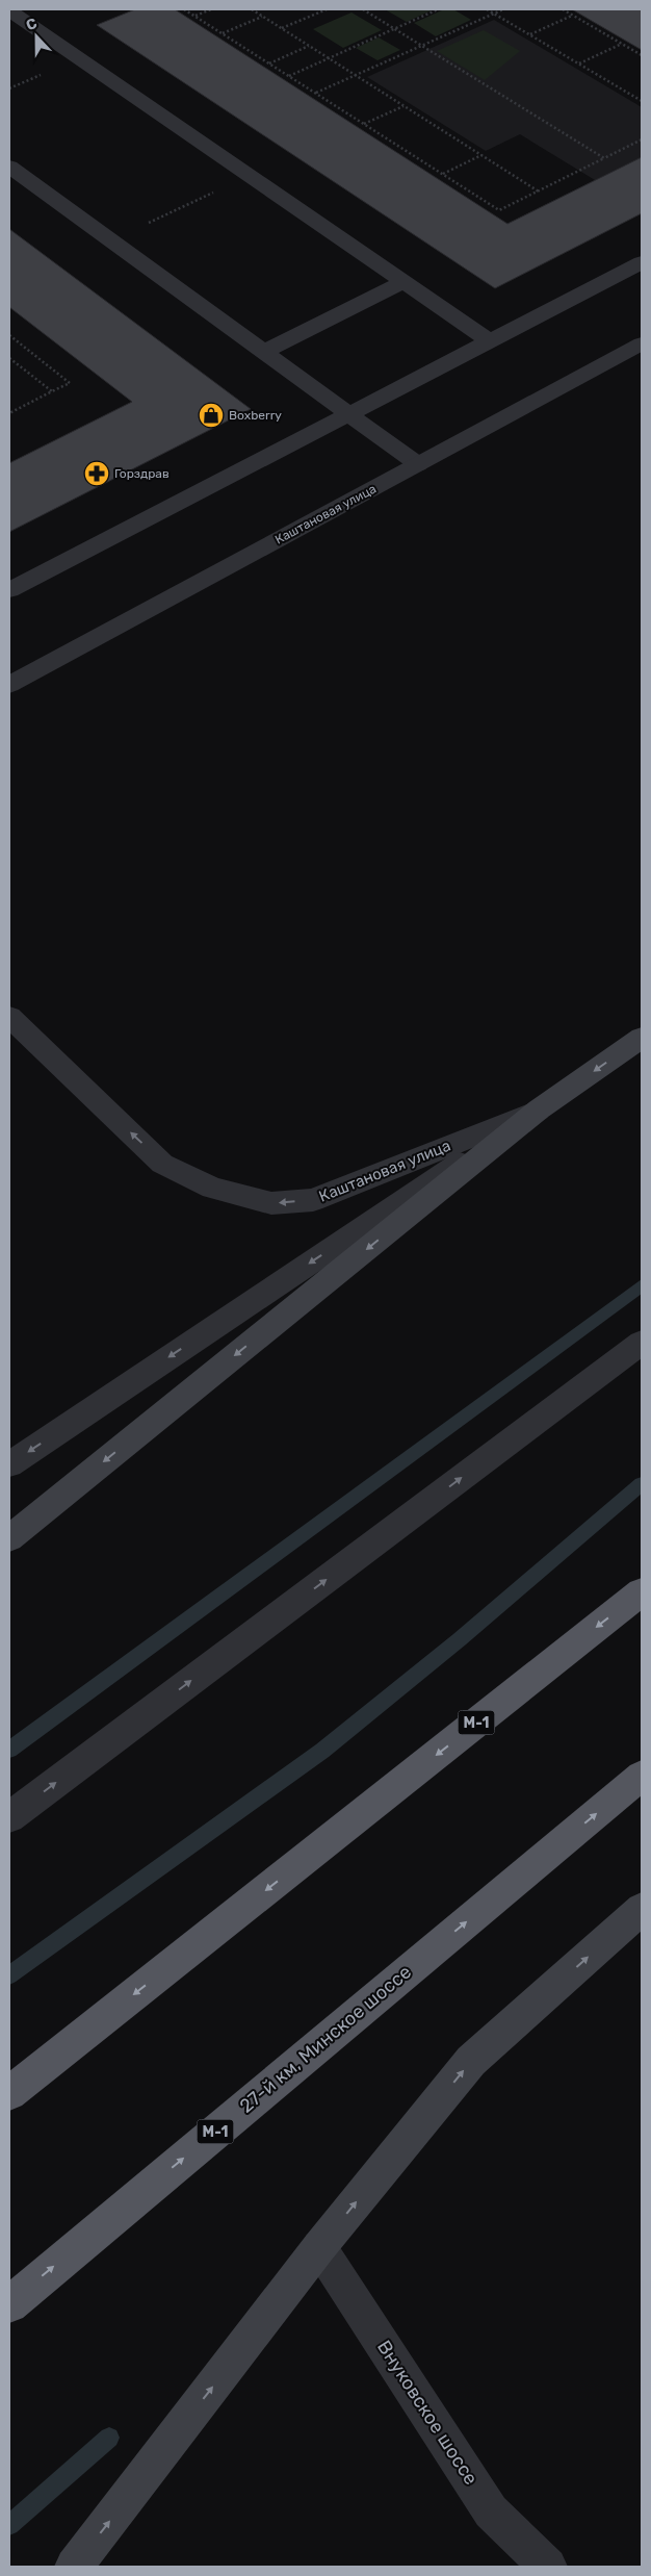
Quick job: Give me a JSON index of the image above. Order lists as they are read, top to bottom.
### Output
{
  "streets": {
    "highway": ["М-1", "27-й км, Минское шоссе"],
    "street": ["Каштановая улица", "Внуковское шоссе"]
  },
  "one_way": ["Каштановая улица"],
  "places": {
    "shop": ["Boxberry"],
    "pharmacy": ["Горздрав"]
  },
  "north": "top"
}
